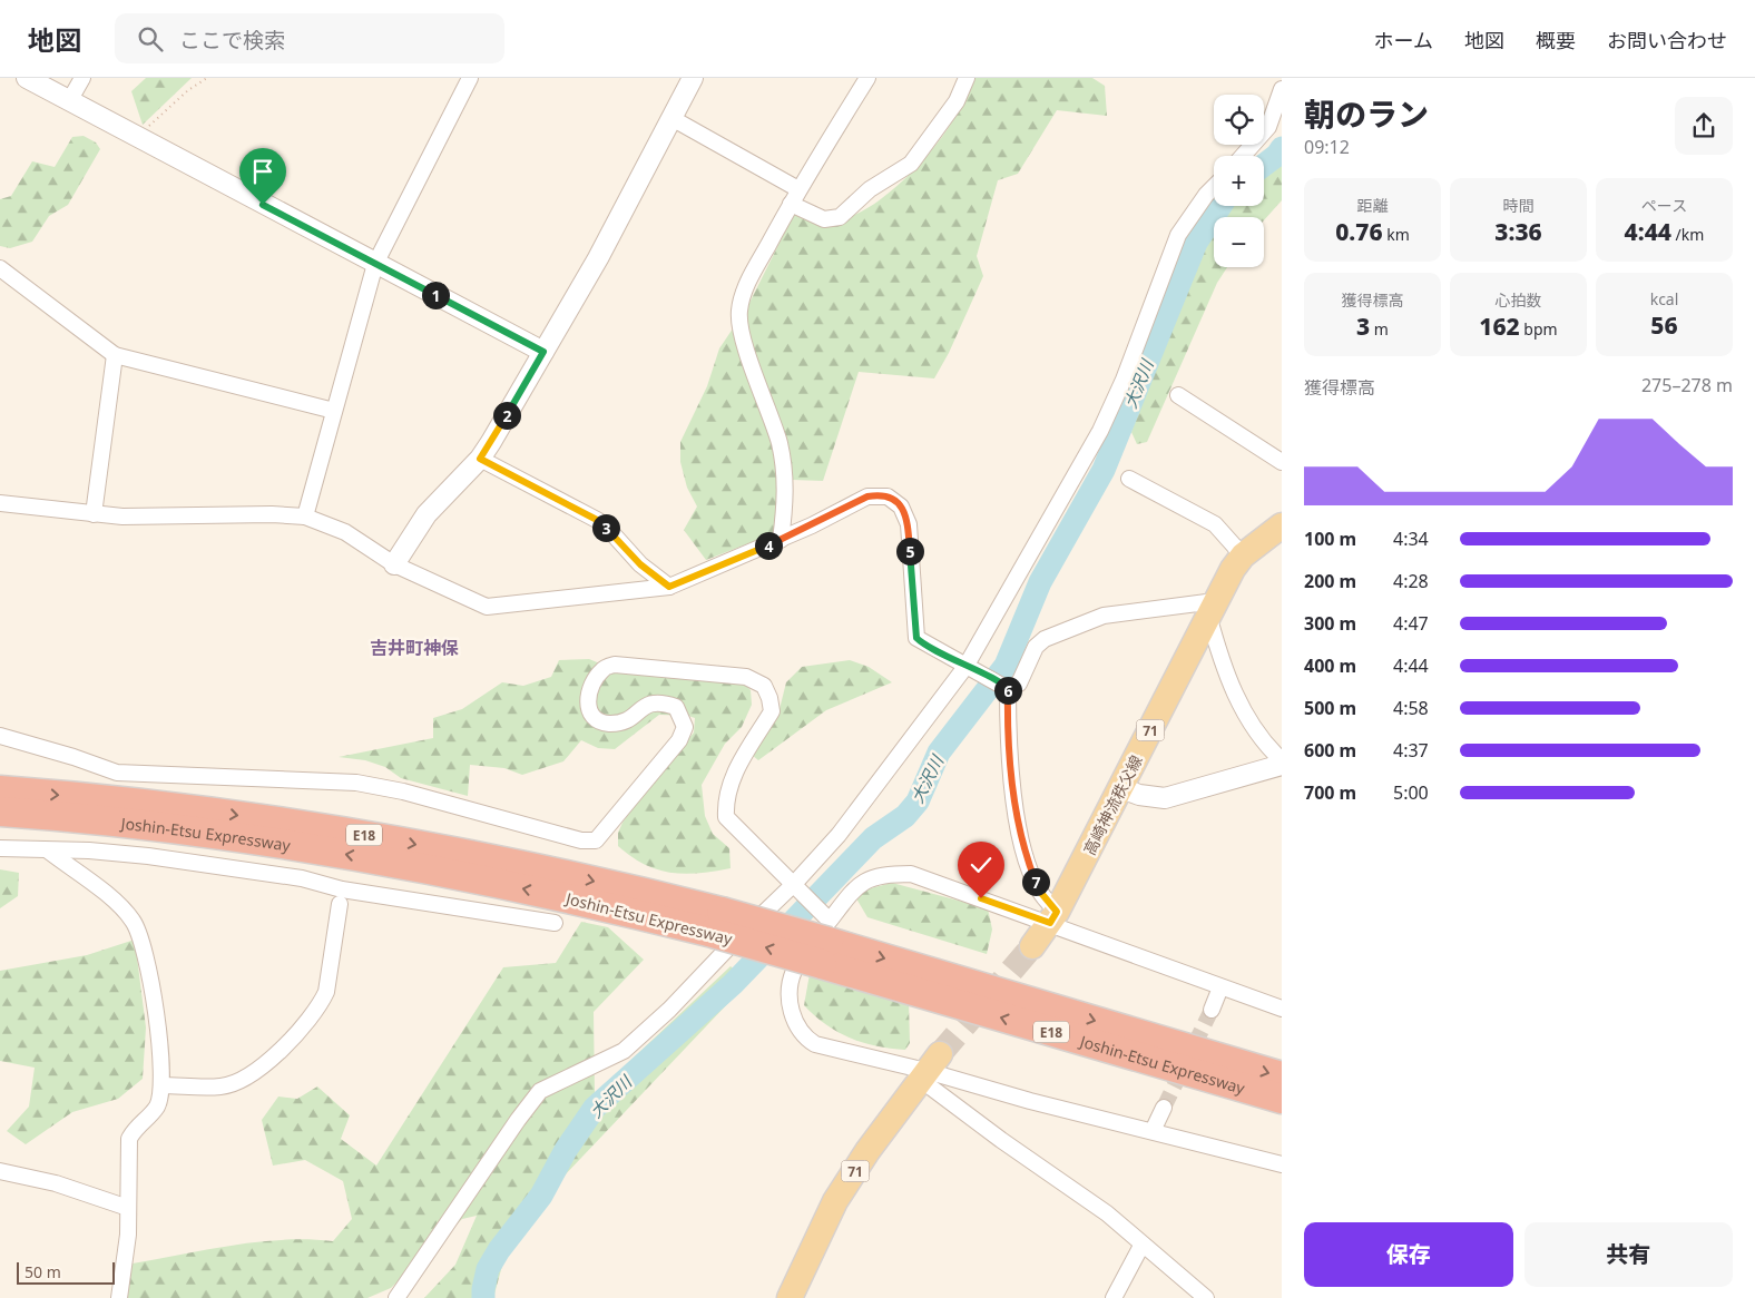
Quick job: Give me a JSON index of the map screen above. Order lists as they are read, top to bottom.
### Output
{
  "streets": {
    "highway": ["Joshin-Etsu Expressway", "E18"],
    "main road": ["71", "高崎神流秩父線"]
  },
  "districts": ["吉井町神保"],
  "water": ["大沢川"],
  "scale_bar": "50 m",
  "page": {
    "header": "地図",
    "search": "ここで検索",
    "nav": [
      "ホーム",
      "地図",
      "概要",
      "お問い合わせ"
    ],
    "heading": ["朝のラン", "09:12"],
    "map_buttons": ["+", "−"],
    "stats": [
      ["距離", "0.76 km"],
      ["時間", "3:36"],
      ["ペース", "4:44 /km"],
      ["獲得標高", "3 m"],
      ["心拍数", "162 bpm"],
      ["kcal", "56"]
    ],
    "pins": [
      "1",
      "2",
      "3",
      "4",
      "5",
      "6",
      "7"
    ],
    "chart": ["獲得標高", "275–278 m"],
    "list": [
      {
        "name": "100 m",
        "note": "4:34"
      },
      {
        "name": "200 m",
        "note": "4:28"
      },
      {
        "name": "300 m",
        "note": "4:47"
      },
      {
        "name": "400 m",
        "note": "4:44"
      },
      {
        "name": "500 m",
        "note": "4:58"
      },
      {
        "name": "600 m",
        "note": "4:37"
      },
      {
        "name": "700 m",
        "note": "5:00"
      }
    ],
    "buttons": ["保存", "共有"],
    "scale": "50 m"
  }
}
